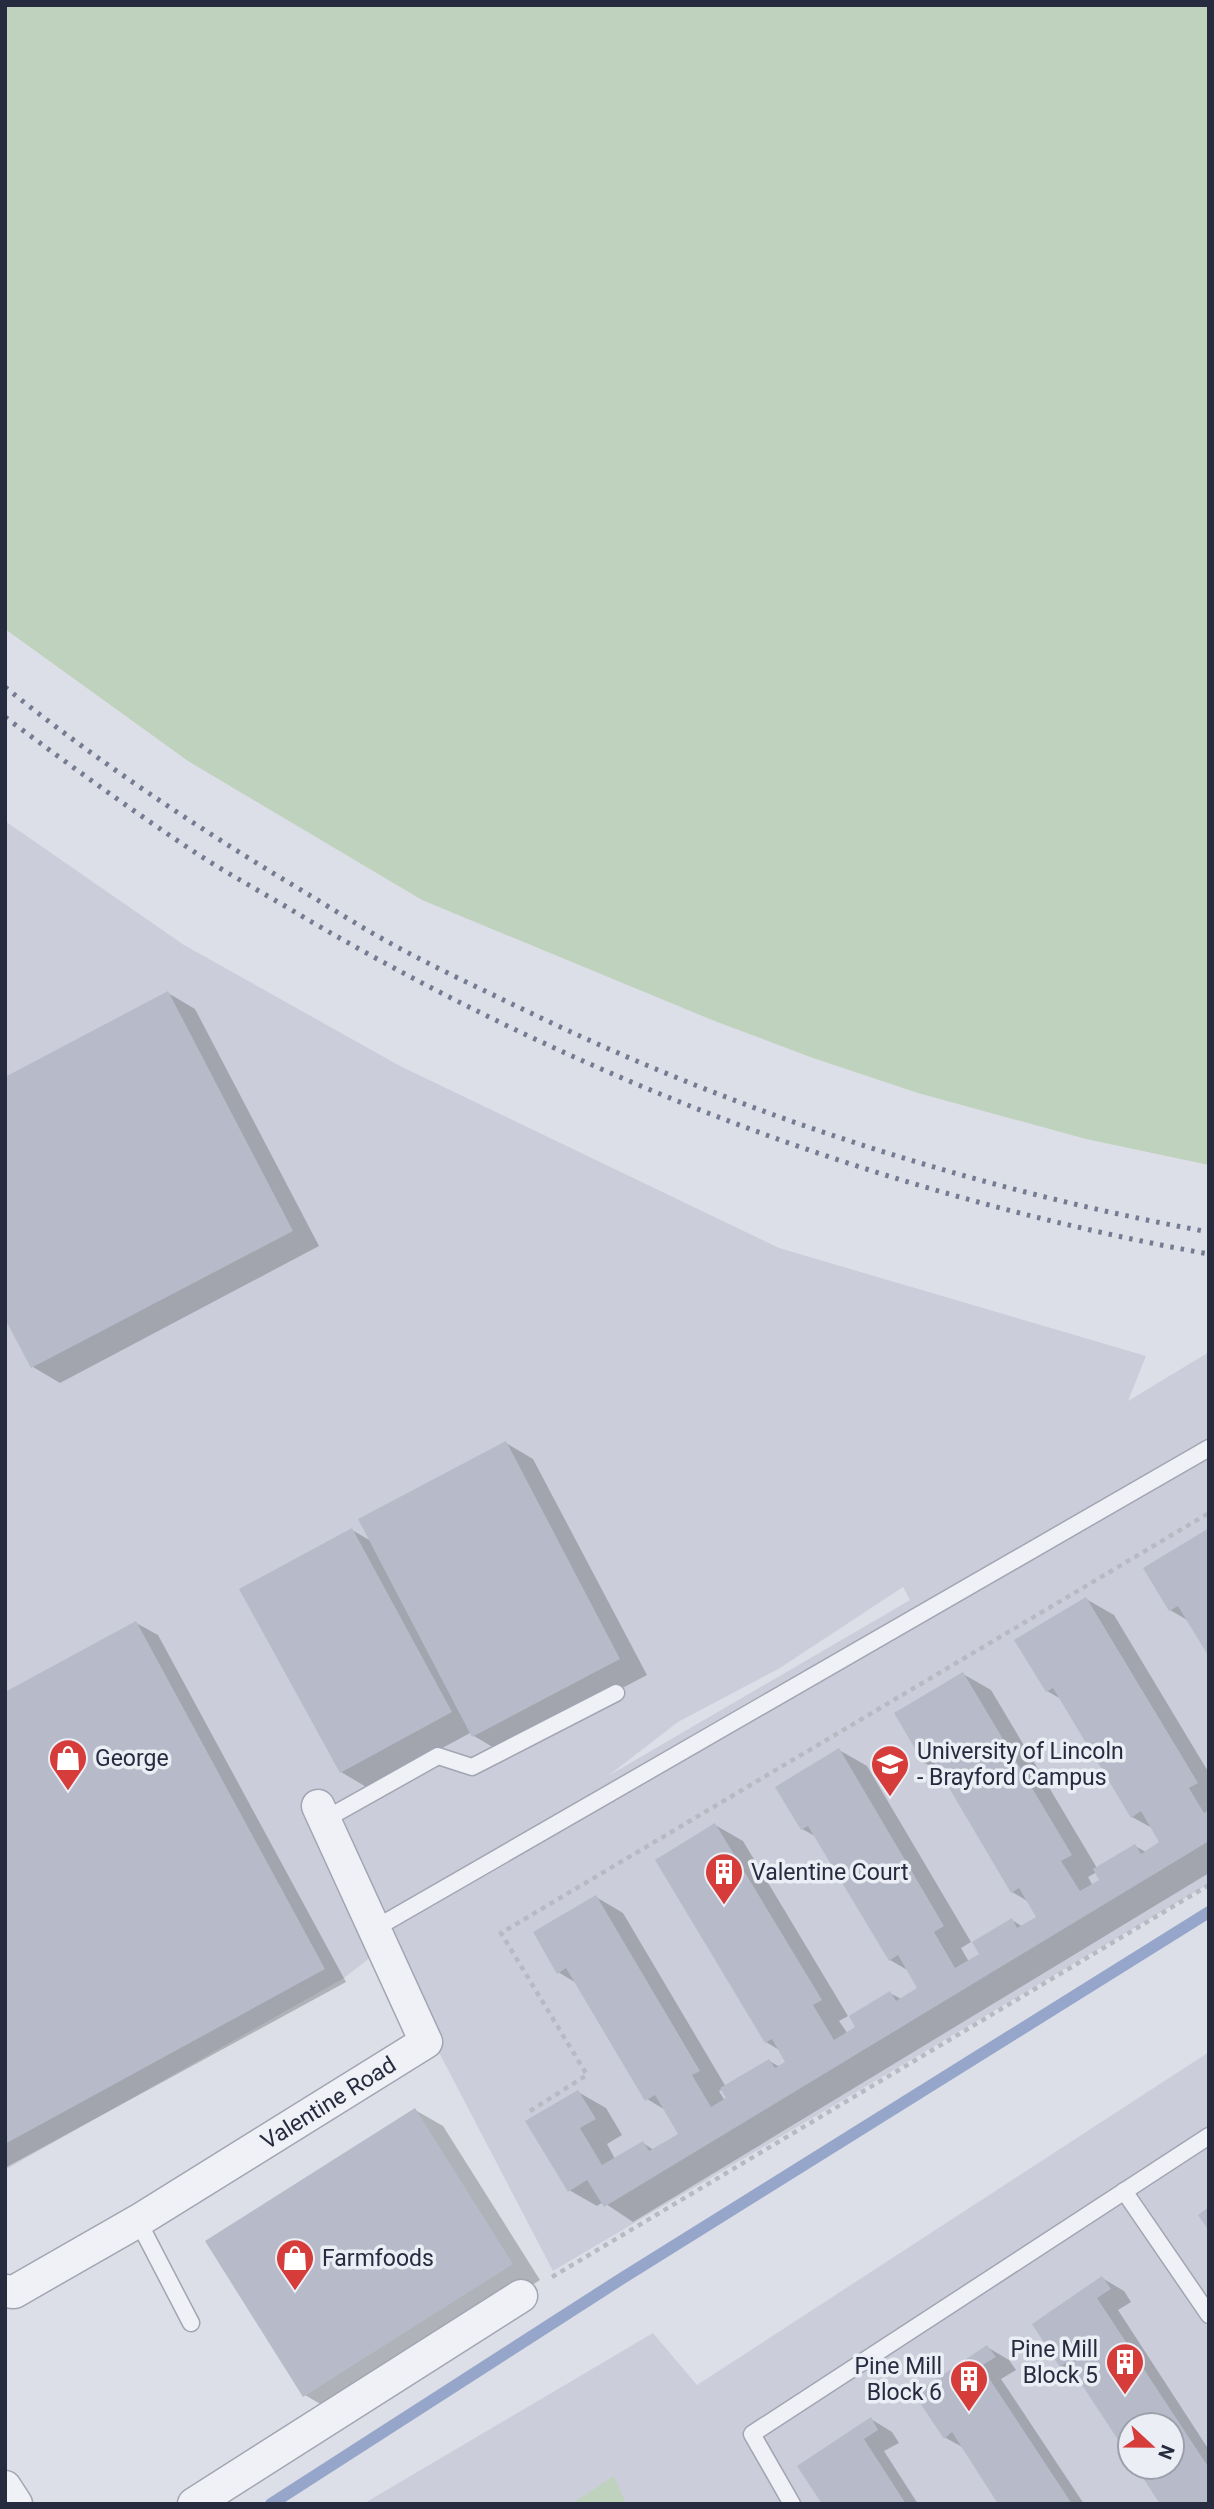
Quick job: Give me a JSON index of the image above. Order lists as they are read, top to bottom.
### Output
{
  "streets": {
    "street": ["Valentine Road"]
  },
  "places": {
    "shop": ["George", "Farmfoods"],
    "school or university": ["University of Lincoln - Brayford Campus"],
    "building": ["Valentine Court", "Pine Mill Block 5", "Pine Mill Block 6"]
  },
  "north": "right"
}
